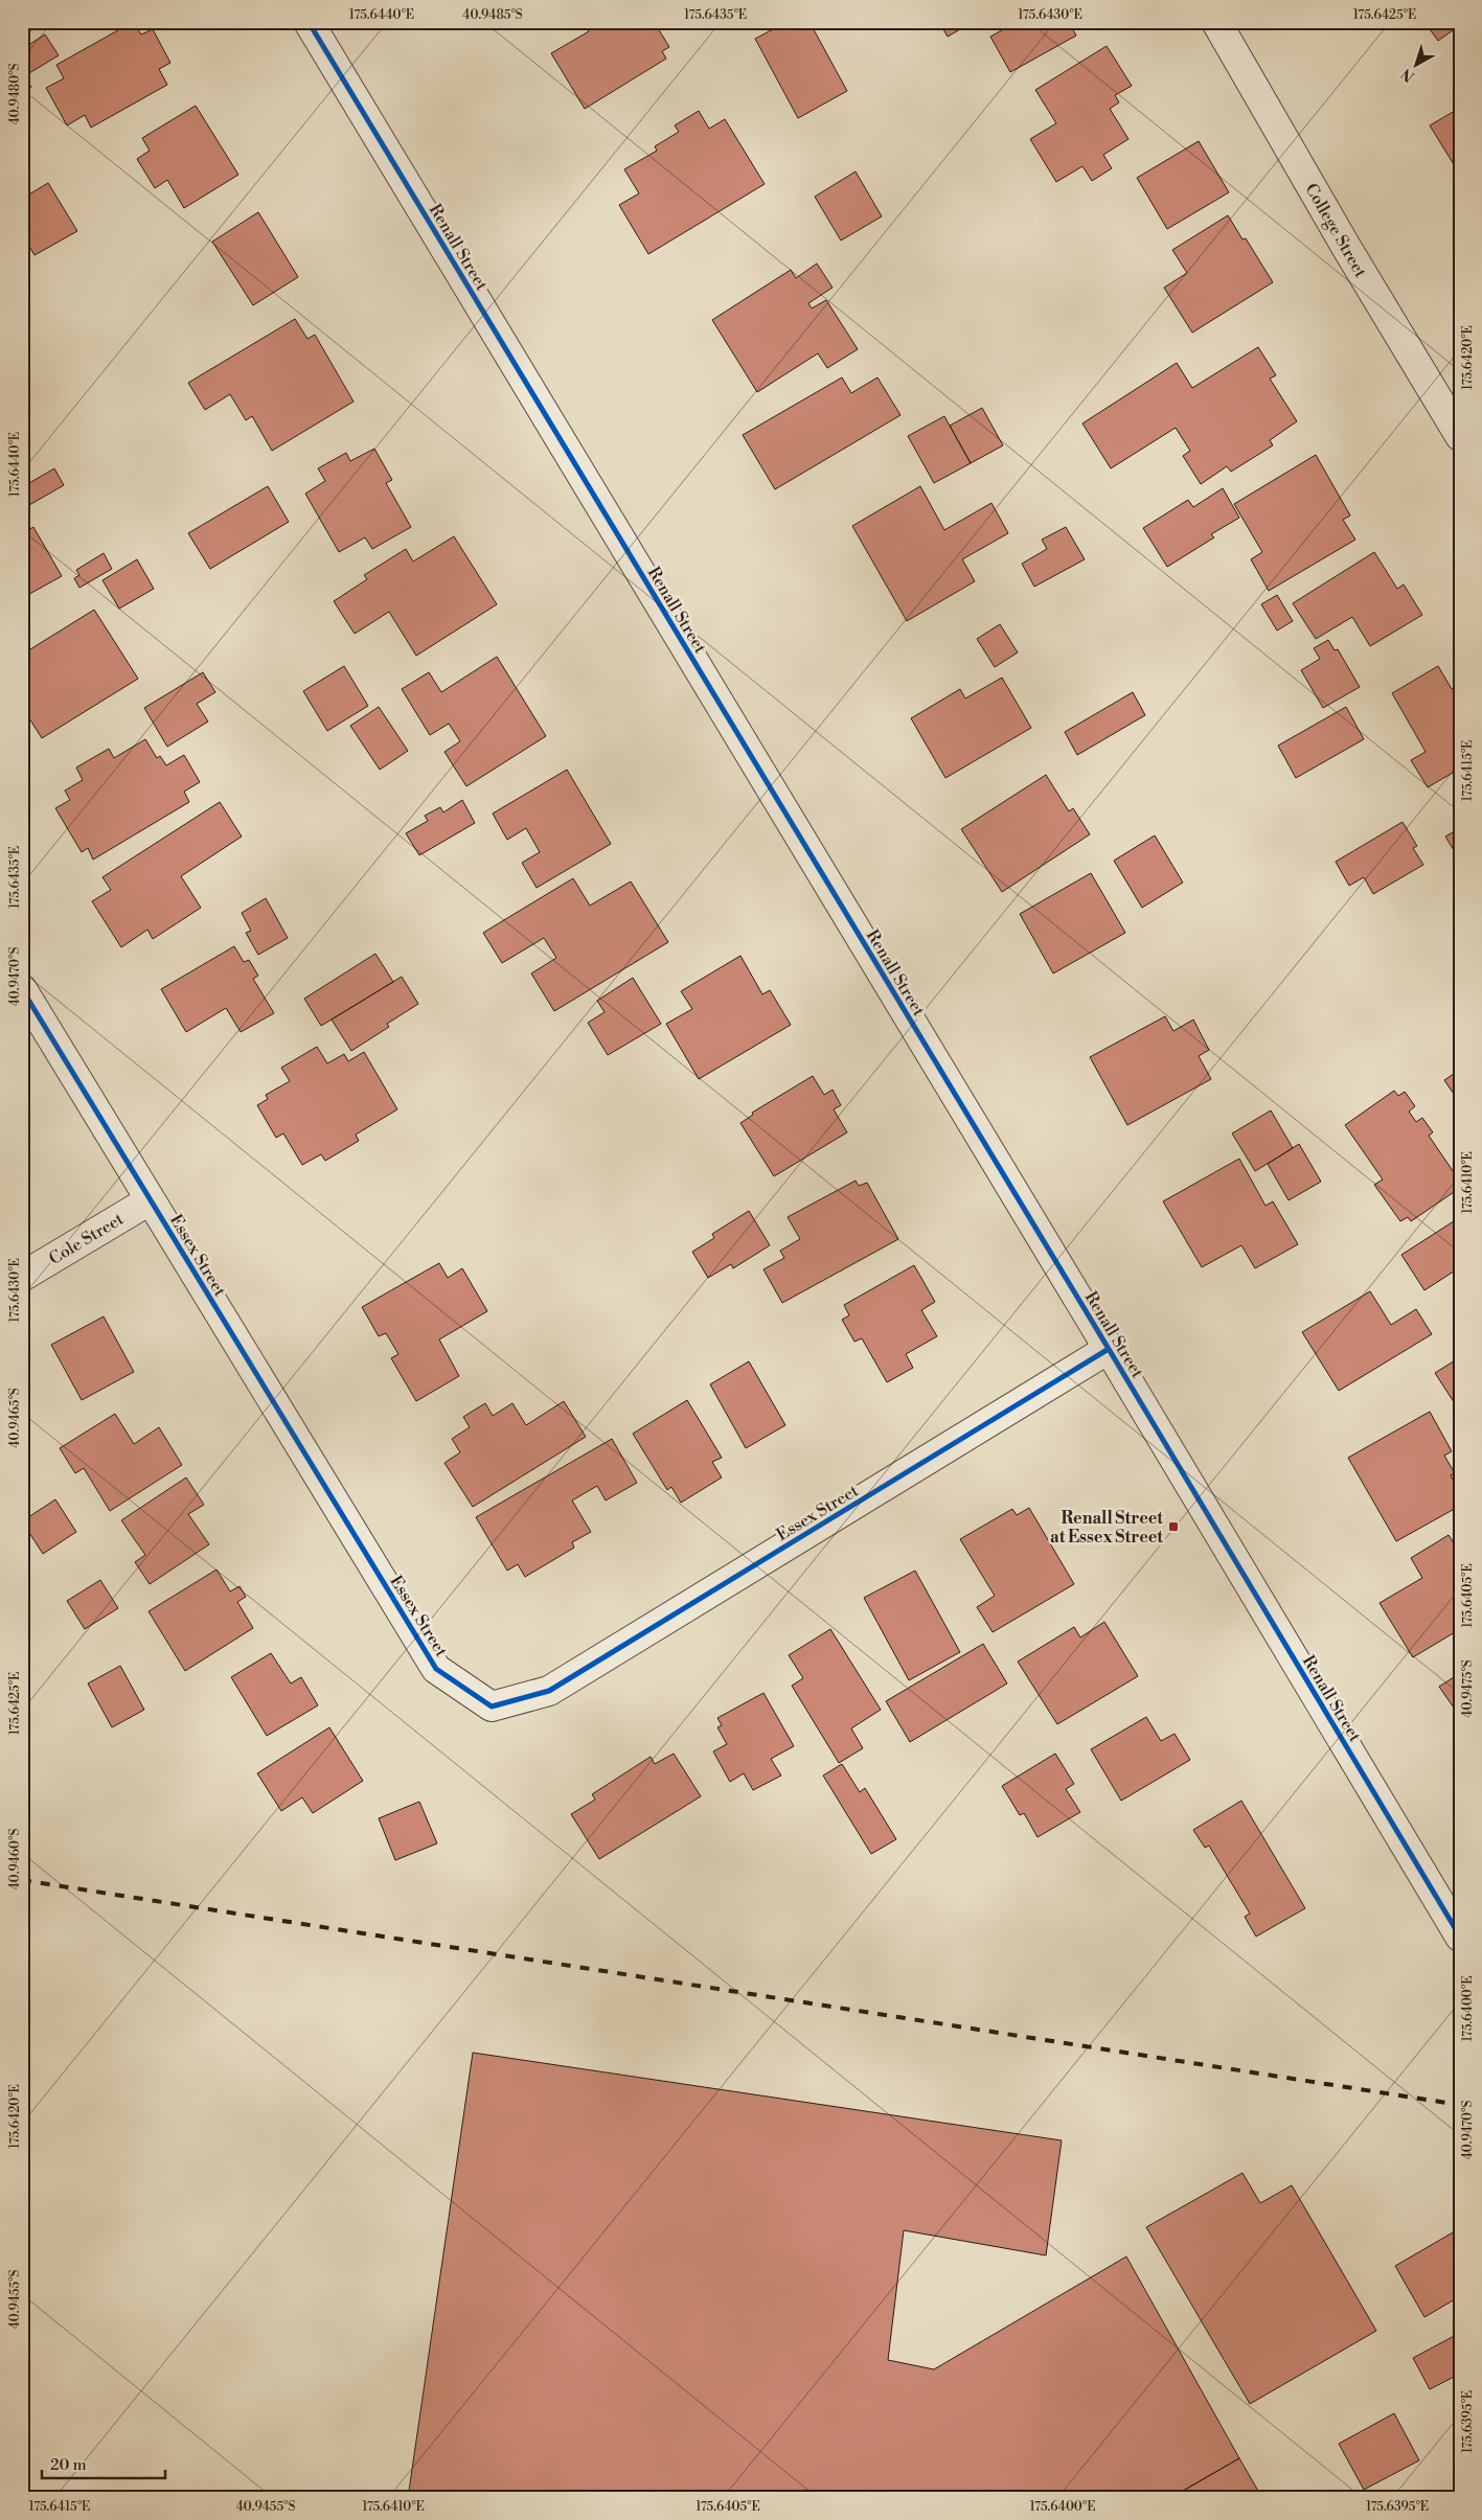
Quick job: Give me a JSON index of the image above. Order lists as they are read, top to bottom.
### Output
{
  "streets": {
    "street": [
      "College Street",
      "Renall Street",
      "Cole Street",
      "Essex Street"
    ]
  },
  "crossings": [
    ["Renall Street", "Essex Street"],
    ["Cole Street", "Essex Street"]
  ],
  "places": {
    "transit": ["Renall Street at Essex Street"]
  },
  "scale_bar": "20 m",
  "north": "bottom left",
  "coordinates": [
    "175.6440°E",
    "40.9485°S",
    "175.6435°E",
    "175.6430°E",
    "175.6425°E",
    "40.9480°S",
    "175.6420°E",
    "175.6415°E",
    "40.9470°S",
    "175.6410°E",
    "40.9465°S",
    "175.6405°E",
    "40.9475°S",
    "40.9460°S",
    "175.6400°E",
    "40.9455°S",
    "175.6395°E"
  ]
}
